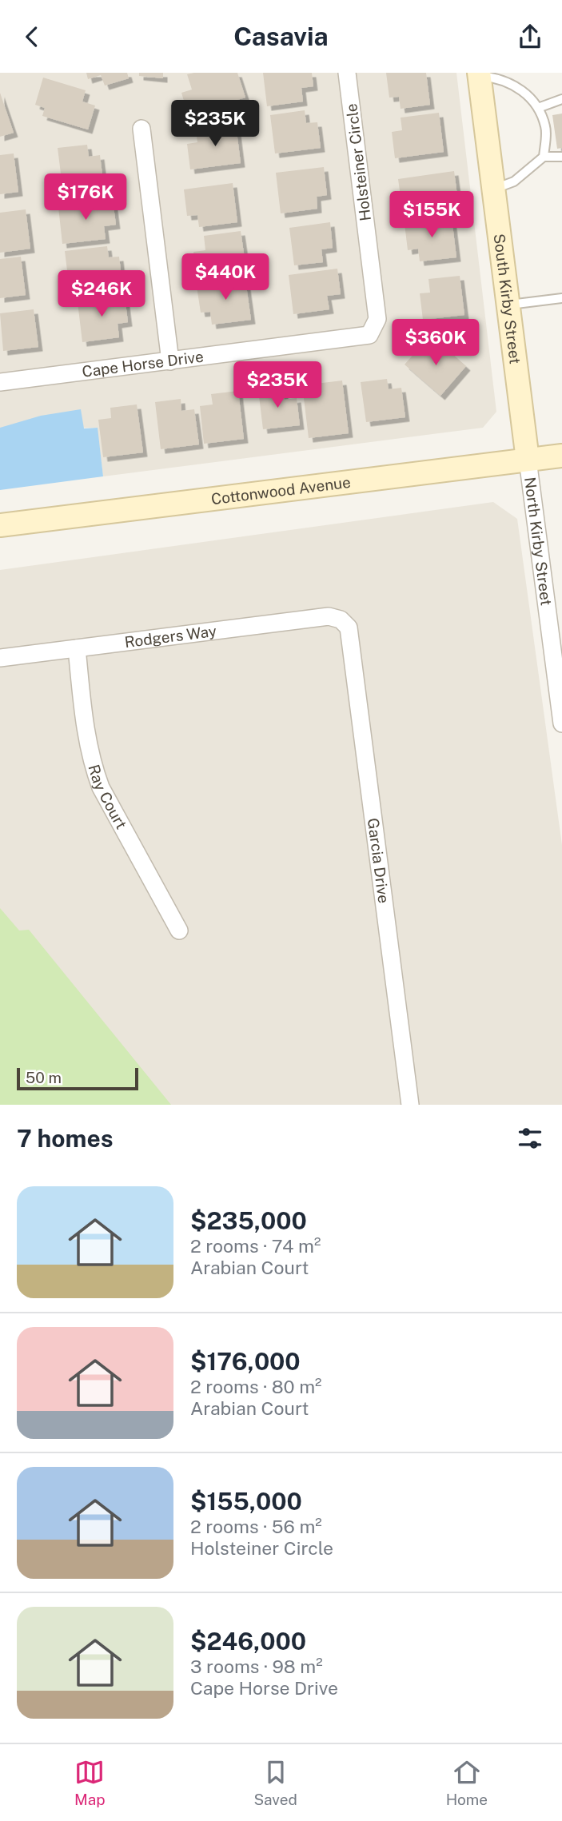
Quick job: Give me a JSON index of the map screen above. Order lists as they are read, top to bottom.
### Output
{
  "streets": {
    "main road": ["South Kirby Street", "Cottonwood Avenue"],
    "street": [
      "Holsteiner Circle",
      "Cape Horse Drive",
      "North Kirby Street",
      "Rodgers Way",
      "Ray Court",
      "Garcia Drive"
    ]
  },
  "crossings": [
    ["Holsteiner Circle", "Cape Horse Drive"],
    ["South Kirby Street", "Cottonwood Avenue"],
    ["South Kirby Street", "North Kirby Street"],
    ["Cottonwood Avenue", "North Kirby Street"],
    ["Rodgers Way", "Ray Court"],
    ["Rodgers Way", "Garcia Drive"]
  ],
  "scale_bar": "50 m",
  "page": {
    "header": "Casavia",
    "price": [
      "$235K",
      "$176K",
      "$155K",
      "$440K",
      "$246K",
      "$360K",
      "$235K"
    ],
    "scale": "50 m",
    "heading": "7 homes",
    "list": [
      {
        "name": "$235,000",
        "note": "2 rooms · 74 m² · Arabian Court"
      },
      {
        "name": "$176,000",
        "note": "2 rooms · 80 m² · Arabian Court"
      },
      {
        "name": "$155,000",
        "note": "2 rooms · 56 m² · Holsteiner Circle"
      },
      {
        "name": "$246,000",
        "note": "3 rooms · 98 m² · Cape Horse Drive"
      }
    ],
    "tabs": ["Map", "Saved", "Home"]
  }
}
